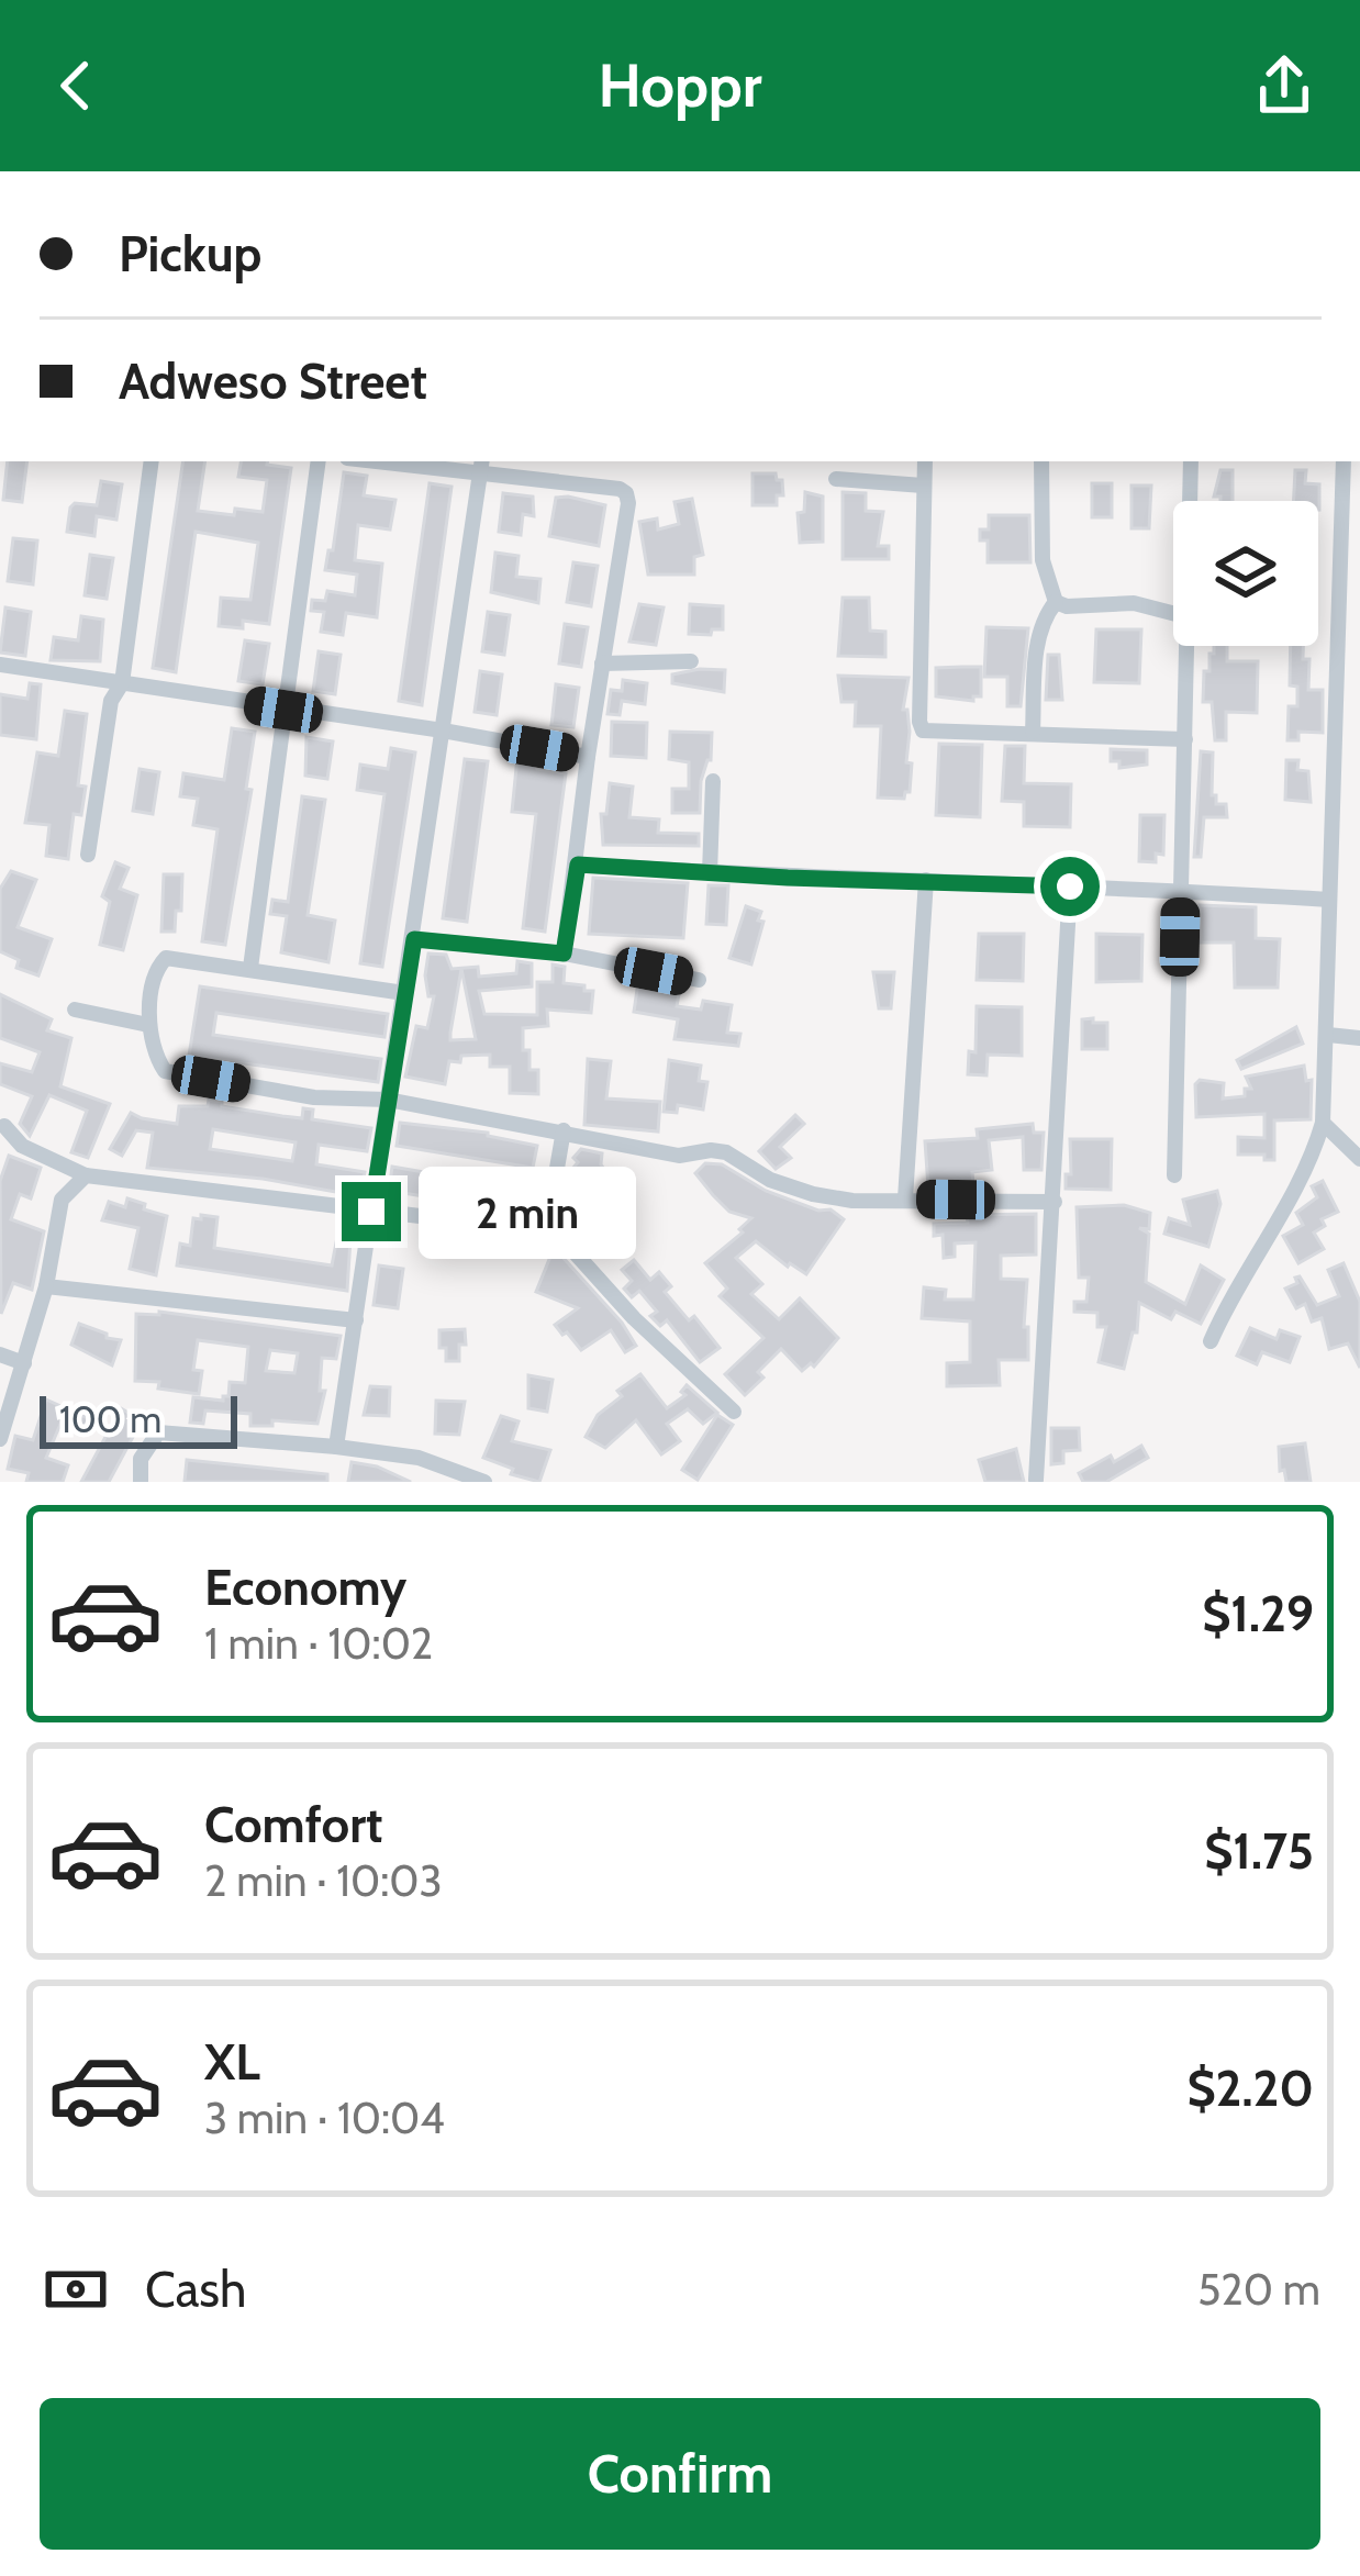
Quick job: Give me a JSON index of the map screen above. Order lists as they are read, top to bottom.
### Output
{
  "scale_bar": "100 m",
  "page": {
    "header": "Hoppr",
    "banner": ["Pickup", "Adweso Street"],
    "bubble": "2 min",
    "scale": "100 m",
    "list": [
      {
        "name": "Economy",
        "note": "1 min · 10:02",
        "value": "$1.29"
      },
      {
        "name": "Comfort",
        "note": "2 min · 10:03",
        "value": "$1.75"
      },
      {
        "name": "XL",
        "note": "3 min · 10:04",
        "value": "$2.20"
      }
    ],
    "pay": ["Cash", "520 m"],
    "buttons": "Confirm"
  }
}
